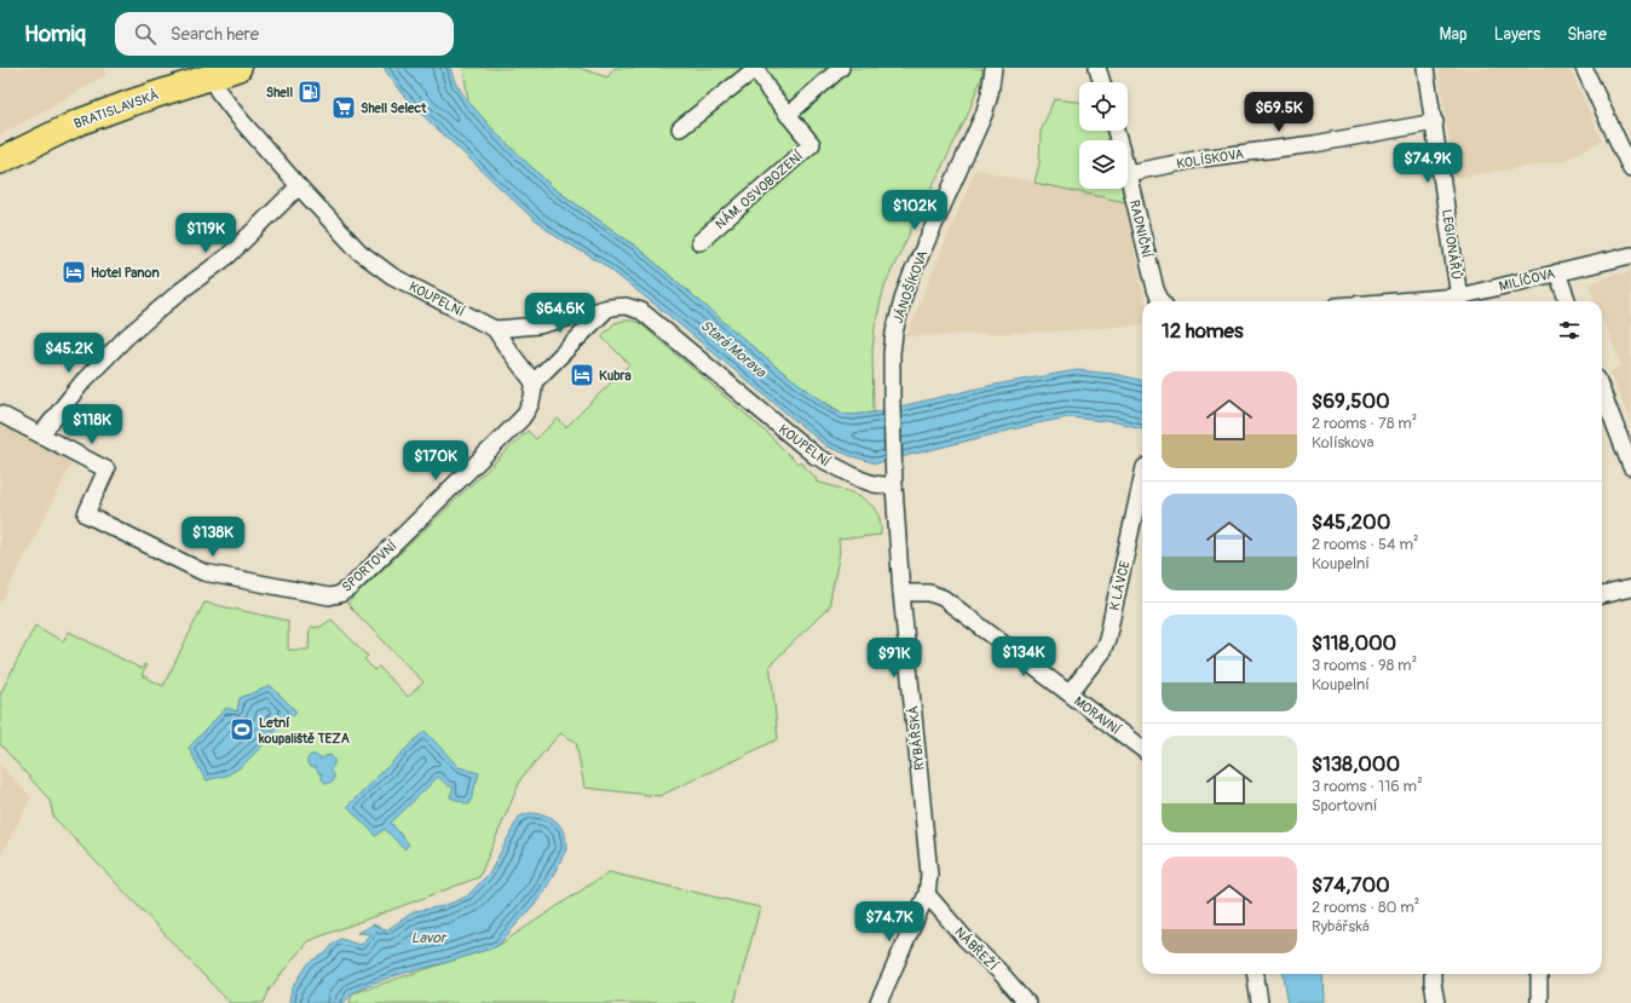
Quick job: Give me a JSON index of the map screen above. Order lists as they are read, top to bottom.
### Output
{
  "streets": {
    "main road": ["BRATISLAVSKÁ"],
    "street": [
      "KOLÍSKOVA",
      "NÁM. OSVOBOZENÍ",
      "RADNIČNÍ",
      "LEGIONÁŘŮ",
      "MILÍČOVA",
      "JÁNOŠÍKOVA",
      "KOUPELNÍ",
      "SPORTOVNÍ",
      "K LÁVCE",
      "MORAVNÍ",
      "RYBÁŘSKÁ",
      "NÁBŘEŽÍ"
    ]
  },
  "crossings": [
    ["BRATISLAVSKÁ", "KOUPELNÍ"],
    ["KOLÍSKOVA", "RADNIČNÍ"],
    ["KOLÍSKOVA", "LEGIONÁŘŮ"],
    ["LEGIONÁŘŮ", "MILÍČOVA"],
    ["JÁNOŠÍKOVA", "RYBÁŘSKÁ"],
    ["KOUPELNÍ", "RYBÁŘSKÁ"],
    ["K LÁVCE", "MORAVNÍ"],
    ["MORAVNÍ", "RYBÁŘSKÁ"],
    ["RYBÁŘSKÁ", "NÁBŘEŽÍ"]
  ],
  "water": ["Stará Morava", "Lavor"],
  "places": {
    "fuel station": ["Shell"],
    "supermarket": ["Shell Select"],
    "hotel": ["Hotel Panon", "Kubra"],
    "sports": ["Letní koupaliště TEZA"]
  },
  "page": {
    "header": "Homiq",
    "search": "Search here",
    "nav": ["Map", "Layers", "Share"],
    "price": [
      "$69.5K",
      "$74.9K",
      "$102K",
      "$119K",
      "$64.6K",
      "$45.2K",
      "$118K",
      "$170K",
      "$138K",
      "$134K",
      "$91K",
      "$74.7K"
    ],
    "heading": "12 homes",
    "list": [
      {
        "name": "$69,500",
        "note": "2 rooms · 78 m² · Kolískova"
      },
      {
        "name": "$45,200",
        "note": "2 rooms · 54 m² · Koupelní"
      },
      {
        "name": "$118,000",
        "note": "3 rooms · 98 m² · Koupelní"
      },
      {
        "name": "$138,000",
        "note": "3 rooms · 116 m² · Sportovní"
      },
      {
        "name": "$74,700",
        "note": "2 rooms · 80 m² · Rybářská"
      }
    ]
  }
}
